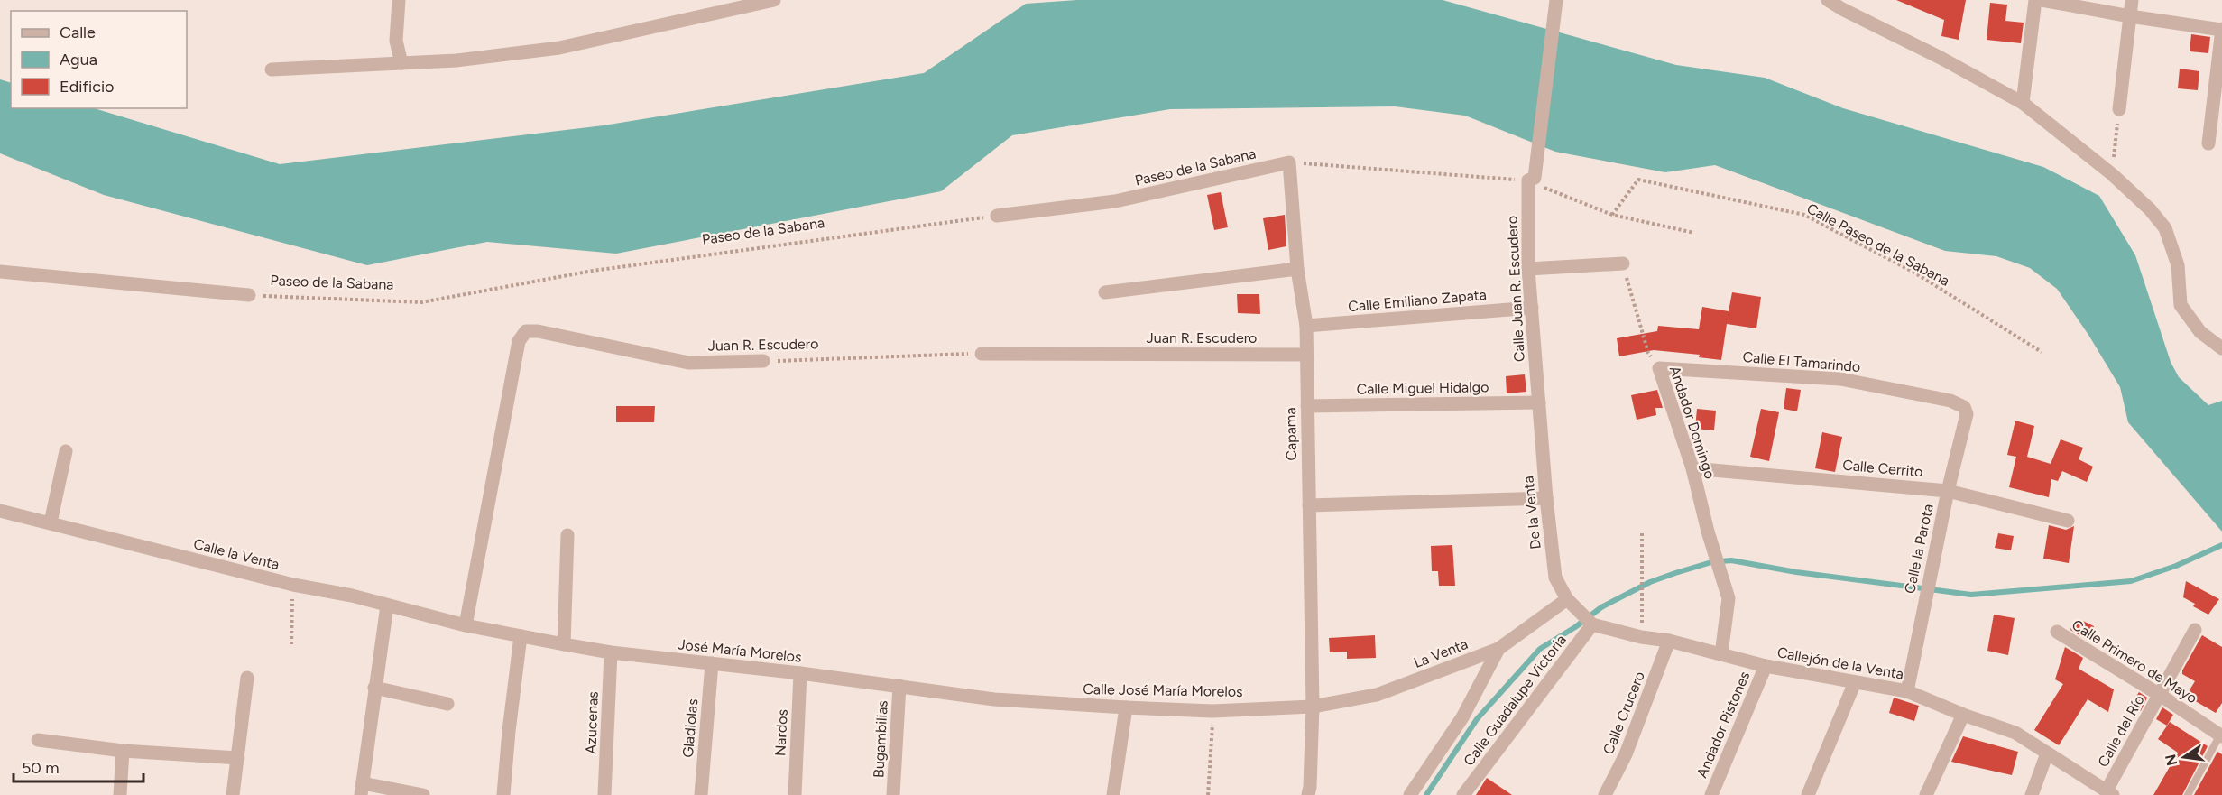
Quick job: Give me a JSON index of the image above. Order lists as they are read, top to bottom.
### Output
{
  "streets": {
    "street": [
      "Paseo de la Sabana",
      "Calle Juan R. Escudero",
      "Calle Emiliano Zapata",
      "Juan R. Escudero",
      "Calle El Tamarindo",
      "Calle Miguel Hidalgo",
      "Andador Domingo",
      "Capama",
      "Calle Cerrito",
      "De la Venta",
      "Calle la Parota",
      "Calle la Venta",
      "José María Morelos",
      "La Venta",
      "Calle Primero de Mayo",
      "Callejón de la Venta",
      "Calle José María Morelos",
      "Calle Guadalupe Victoria",
      "Calle Crucero",
      "Azucenas",
      "Andador Pistones",
      "Gladiolas",
      "Calle del Río",
      "Nardos",
      "Bugambilias"
    ],
    "path": ["Calle Paseo de la Sabana"]
  },
  "crossings": [
    ["Paseo de la Sabana", "Capama"],
    ["Calle Juan R. Escudero", "Calle Emiliano Zapata"],
    ["Calle Juan R. Escudero", "Calle Miguel Hidalgo"],
    ["Calle Juan R. Escudero", "De la Venta"],
    ["Calle Emiliano Zapata", "Capama"],
    ["Juan R. Escudero", "Capama"],
    ["Juan R. Escudero", "Calle la Venta"],
    ["Juan R. Escudero", "José María Morelos"],
    ["Calle El Tamarindo", "Andador Domingo"],
    ["Calle El Tamarindo", "Calle la Parota"],
    ["Calle Miguel Hidalgo", "Capama"],
    ["Calle Miguel Hidalgo", "De la Venta"],
    ["Andador Domingo", "Calle Cerrito"],
    ["Andador Domingo", "Callejón de la Venta"],
    ["Capama", "La Venta"],
    ["Capama", "Calle José María Morelos"],
    ["Calle Cerrito", "Calle la Parota"],
    ["De la Venta", "La Venta"],
    ["De la Venta", "Callejón de la Venta"],
    ["Calle la Parota", "Callejón de la Venta"],
    ["Calle la Venta", "José María Morelos"],
    ["José María Morelos", "Calle José María Morelos"],
    ["José María Morelos", "Azucenas"],
    ["José María Morelos", "Gladiolas"],
    ["José María Morelos", "Nardos"],
    ["José María Morelos", "Bugambilias"],
    ["La Venta", "Calle José María Morelos"],
    ["Calle Primero de Mayo", "Calle del Río"],
    ["Callejón de la Venta", "Calle Guadalupe Victoria"],
    ["Callejón de la Venta", "Calle Crucero"],
    ["Callejón de la Venta", "Andador Pistones"],
    ["Callejón de la Venta", "Calle del Río"]
  ],
  "legend": ["Calle", "Agua", "Edificio"],
  "scale_bar": "50 m",
  "north": "left"
}
